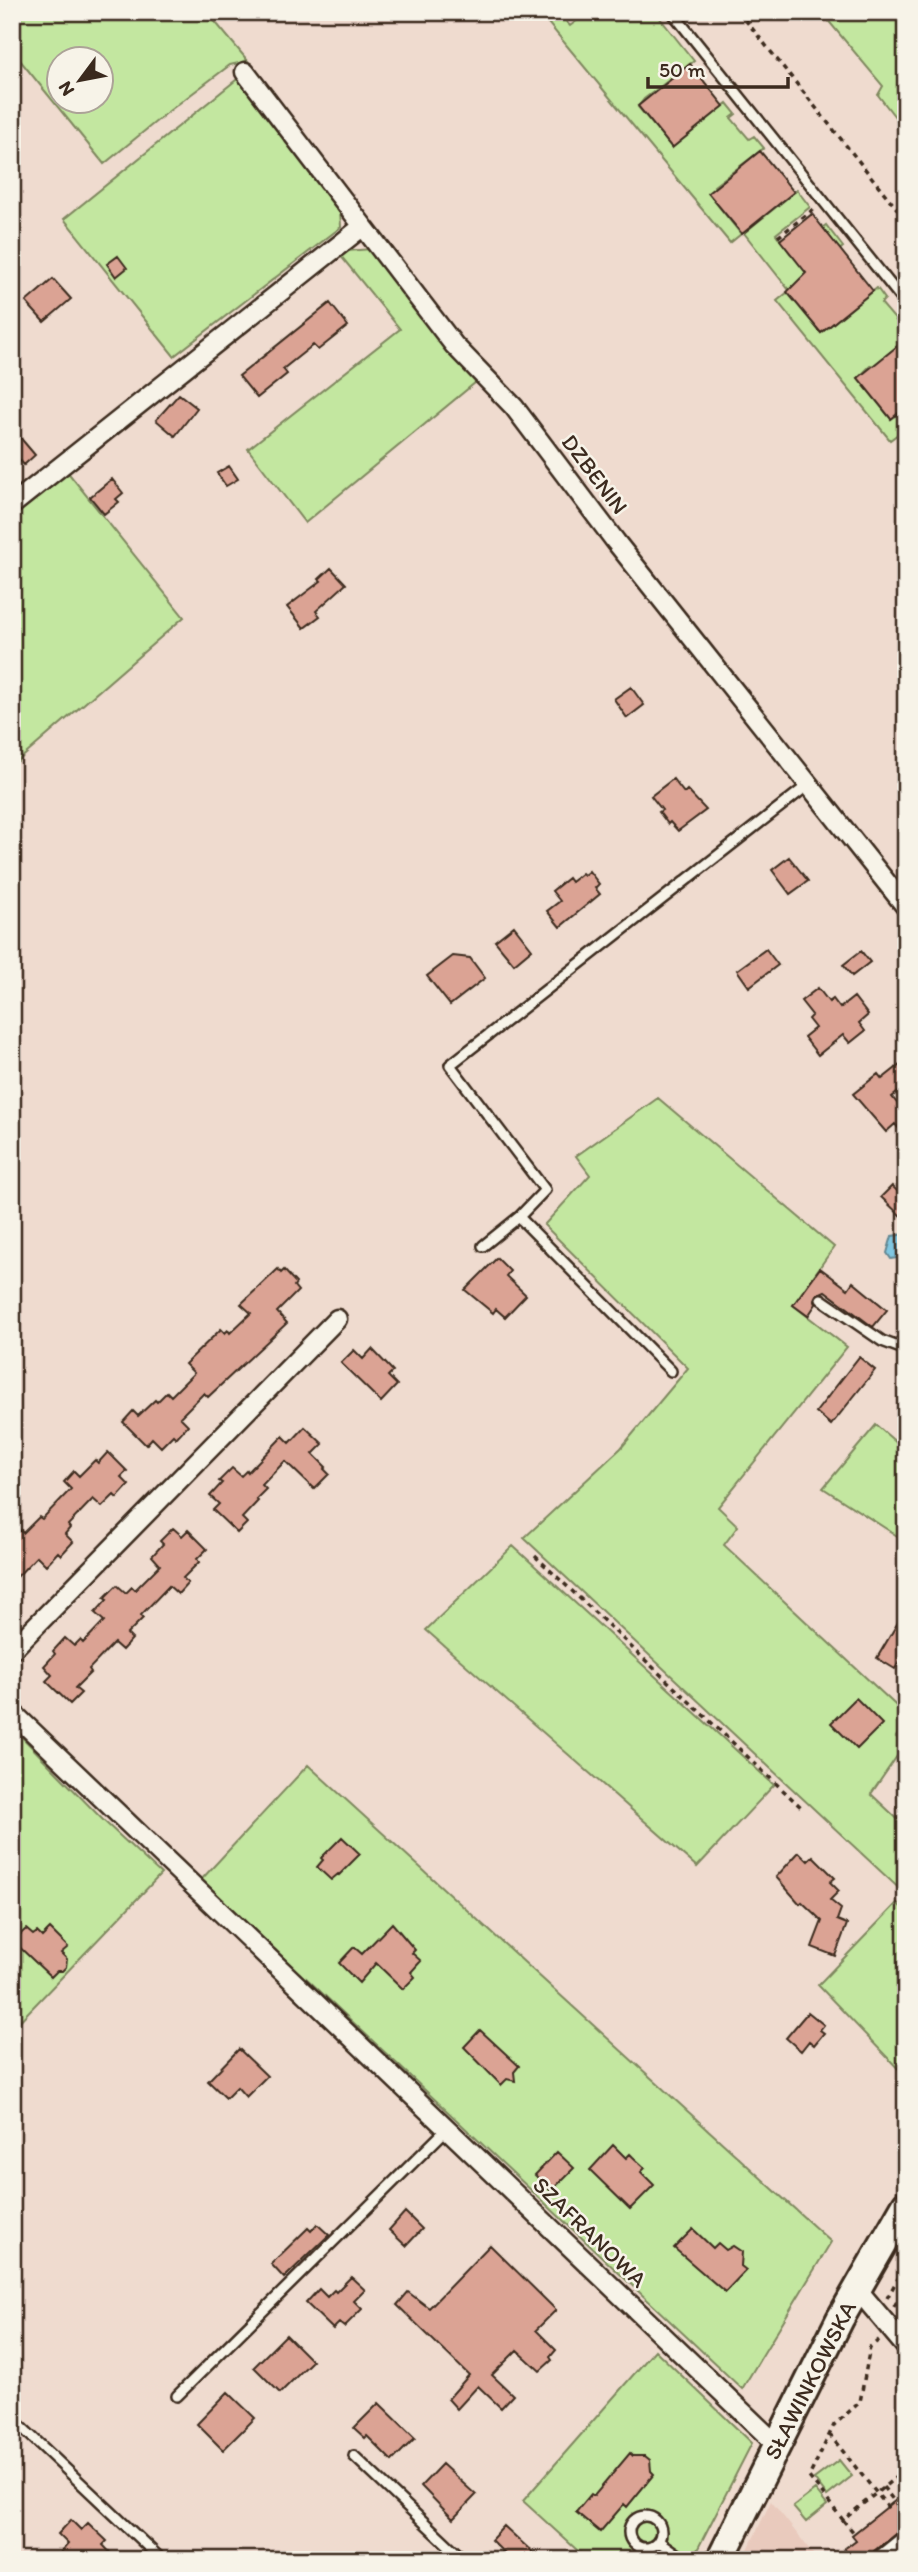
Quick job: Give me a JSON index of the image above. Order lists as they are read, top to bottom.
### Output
{
  "streets": {
    "street": ["DZBENIN", "SZAFRANOWA", "SŁAWINKOWSKA"]
  },
  "crossings": [
    ["SZAFRANOWA", "SŁAWINKOWSKA"]
  ],
  "scale_bar": "50 m",
  "north": "bottom left"
}
